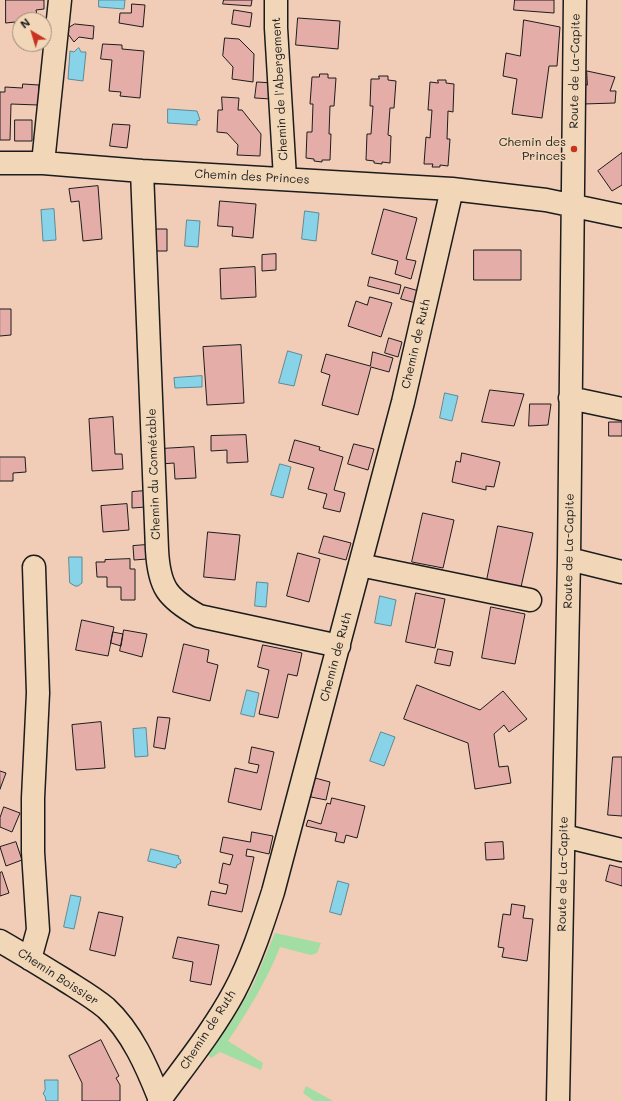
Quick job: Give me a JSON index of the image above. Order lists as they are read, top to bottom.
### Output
{
  "streets": {
    "street": [
      "Route de La-Capite",
      "Chemin de l'Abergement",
      "Chemin des Princes",
      "Chemin de Ruth",
      "Chemin du Connétable",
      "Chemin Boissier"
    ]
  },
  "crossings": [
    ["Route de La-Capite", "Chemin des Princes"],
    ["Chemin de l'Abergement", "Chemin des Princes"],
    ["Chemin des Princes", "Chemin de Ruth"],
    ["Chemin des Princes", "Chemin du Connétable"],
    ["Chemin de Ruth", "Chemin du Connétable"],
    ["Chemin de Ruth", "Chemin Boissier"]
  ],
  "places": ["Chemin des Princes"],
  "north": "top left"
}
